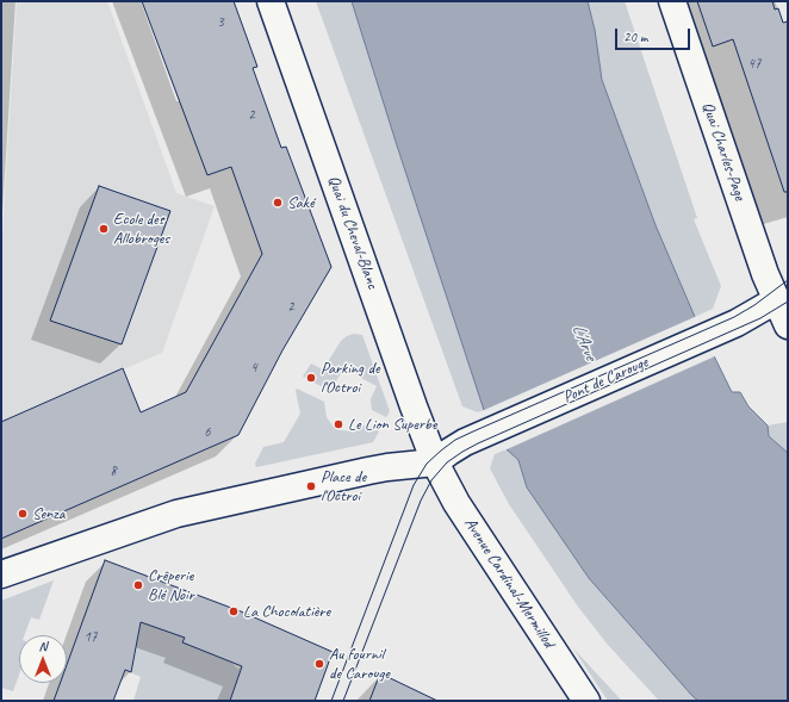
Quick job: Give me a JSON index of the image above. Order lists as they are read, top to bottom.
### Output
{
  "streets": {
    "street": [
      "Quai Charles-Page",
      "Quai du Cheval-Blanc",
      "Pont de Carouge",
      "Avenue Cardinal-Mermillod"
    ]
  },
  "crossings": [
    ["Quai Charles-Page", "Pont de Carouge"],
    ["Quai du Cheval-Blanc", "Pont de Carouge"],
    ["Quai du Cheval-Blanc", "Avenue Cardinal-Mermillod"],
    ["Pont de Carouge", "Avenue Cardinal-Mermillod"]
  ],
  "water": ["L'Arve"],
  "places": [
    "Saké",
    "Ecole des Allobroges",
    "Parking de l'Octroi",
    "Le Lion Superbe",
    "Place de l'Octroi",
    "Senza",
    "Crêperie Blé Noir",
    "La Chocolatière",
    "Au fournil de Carouge"
  ],
  "house_numbers": [
    "3",
    "47",
    "2",
    "2",
    "4",
    "6",
    "8",
    "17"
  ],
  "scale_bar": "20 m",
  "north": "top"
}
